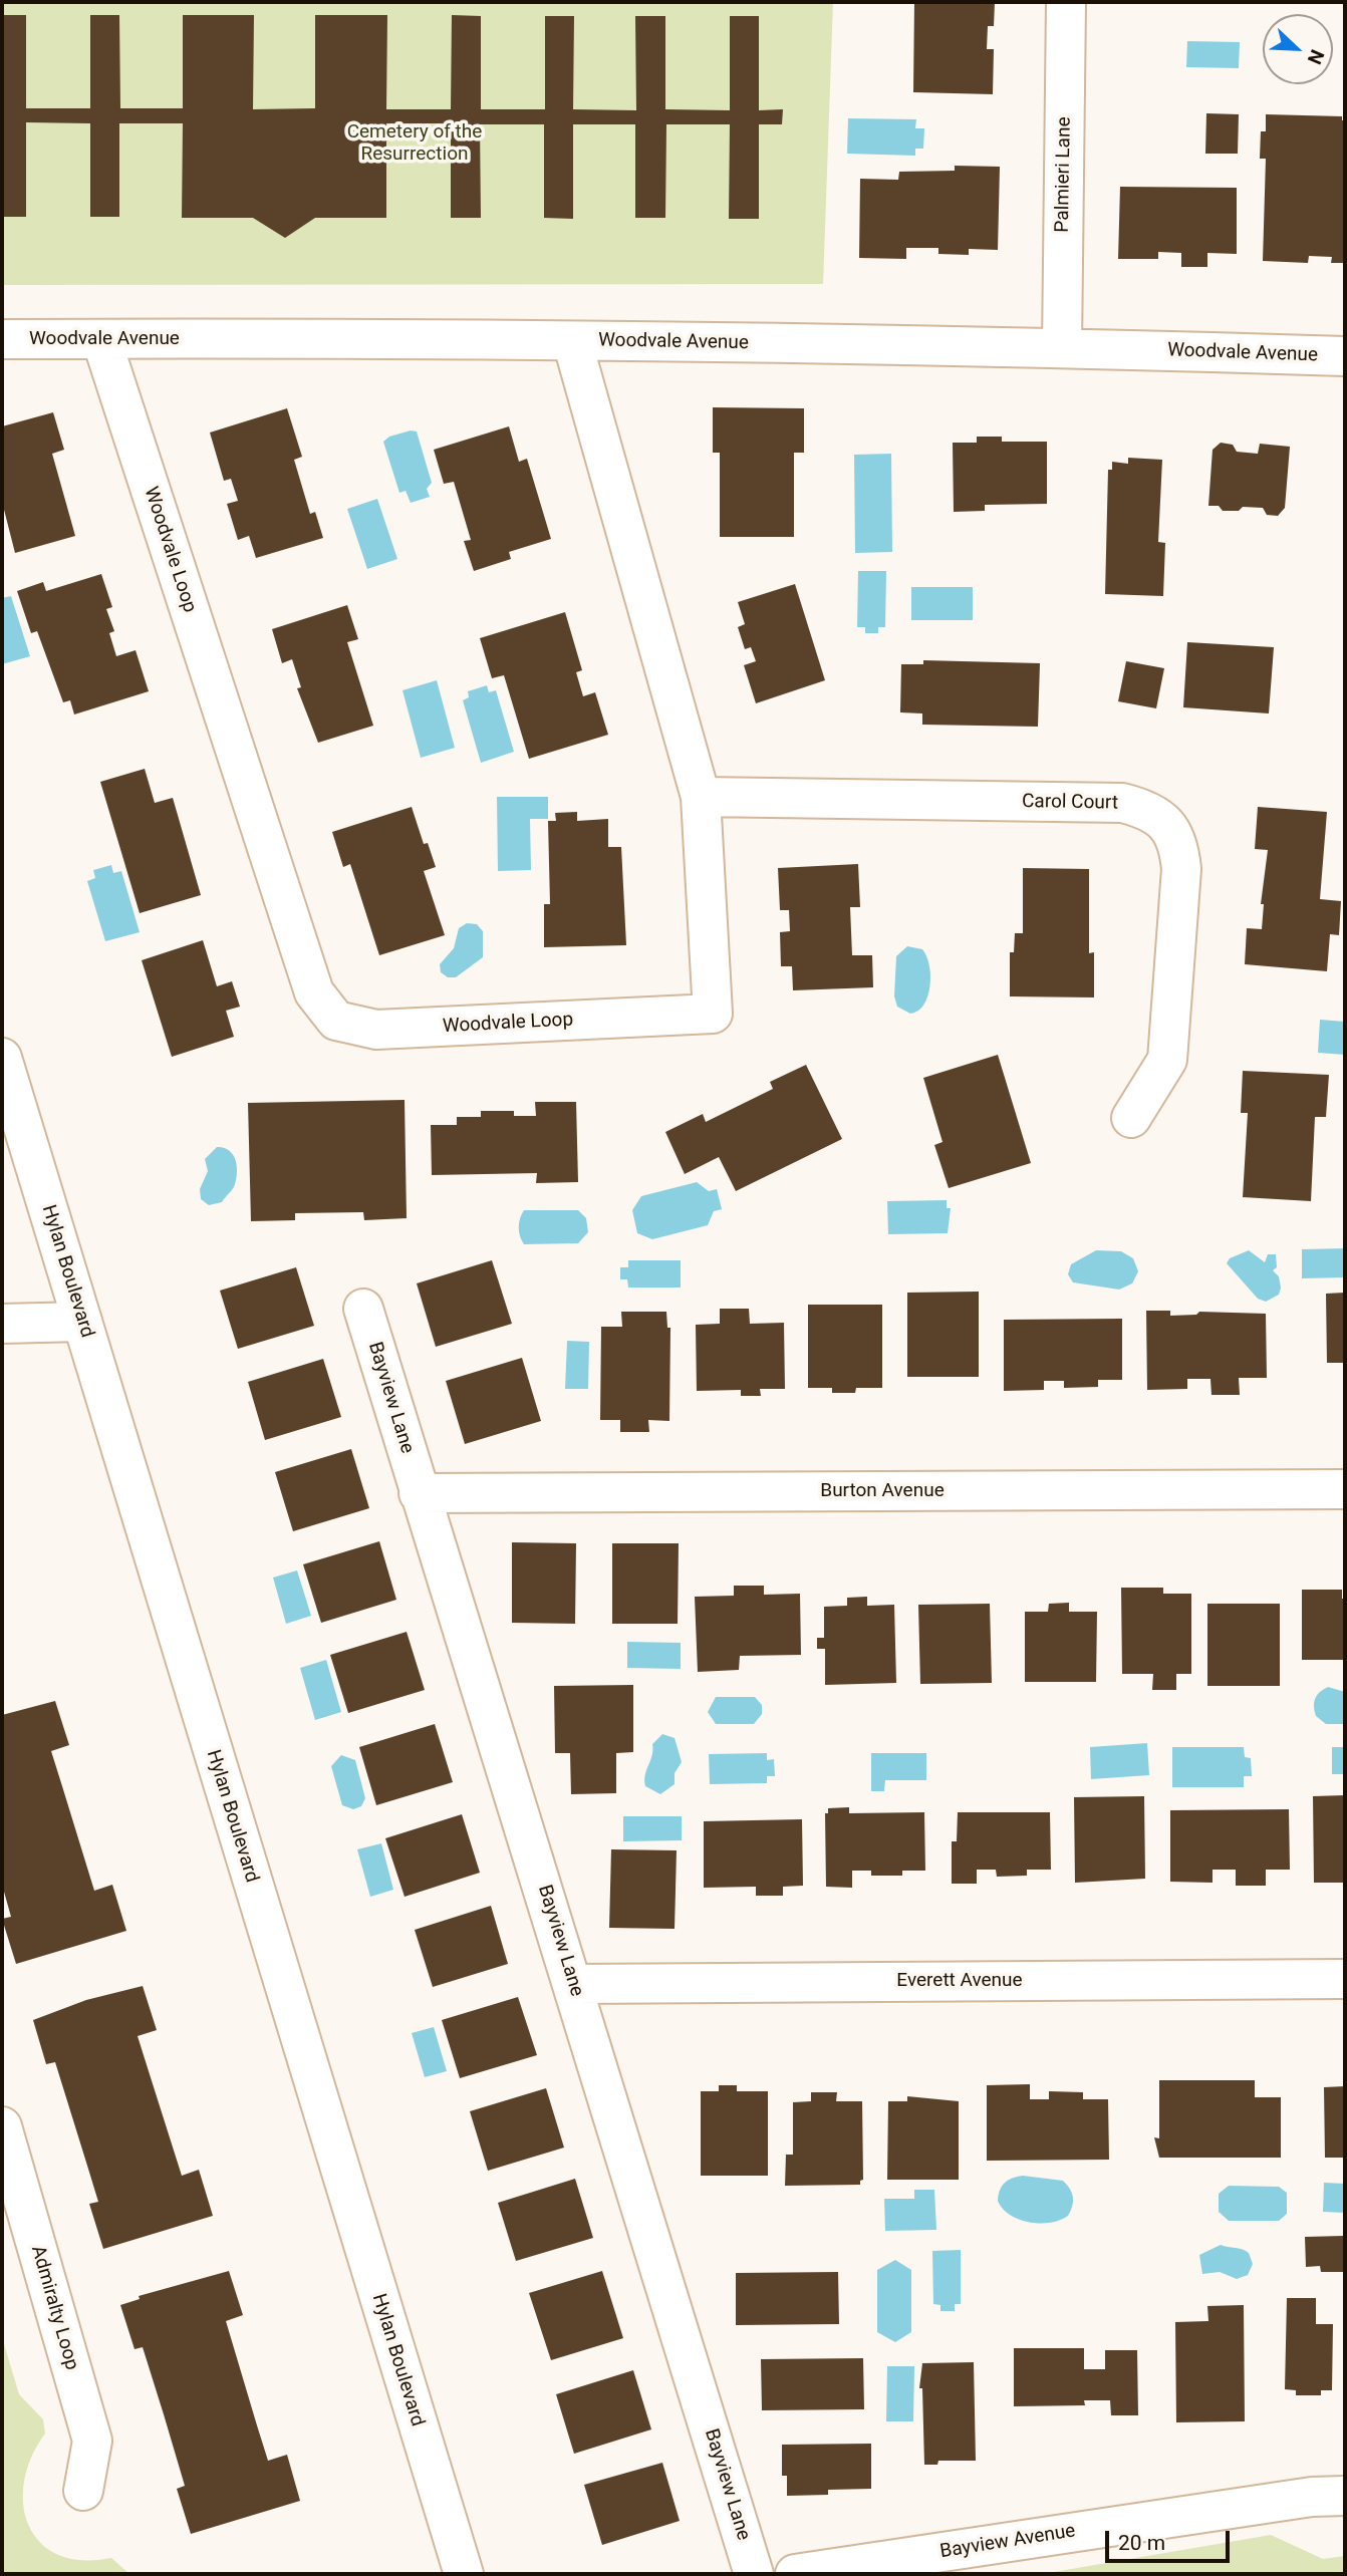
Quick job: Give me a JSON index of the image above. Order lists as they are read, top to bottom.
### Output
{
  "streets": {
    "street": [
      "Palmieri Lane",
      "Woodvale Avenue",
      "Woodvale Loop",
      "Carol Court",
      "Hylan Boulevard",
      "Bayview Lane",
      "Burton Avenue",
      "Everett Avenue",
      "Admiralty Loop",
      "Bayview Avenue"
    ]
  },
  "crossings": [
    ["Palmieri Lane", "Woodvale Avenue"],
    ["Woodvale Avenue", "Woodvale Loop"],
    ["Woodvale Loop", "Carol Court"],
    ["Bayview Lane", "Burton Avenue"],
    ["Bayview Lane", "Everett Avenue"]
  ],
  "parks": ["Cemetery of the Resurrection"],
  "scale_bar": "20 m",
  "north": "bottom right"
}
